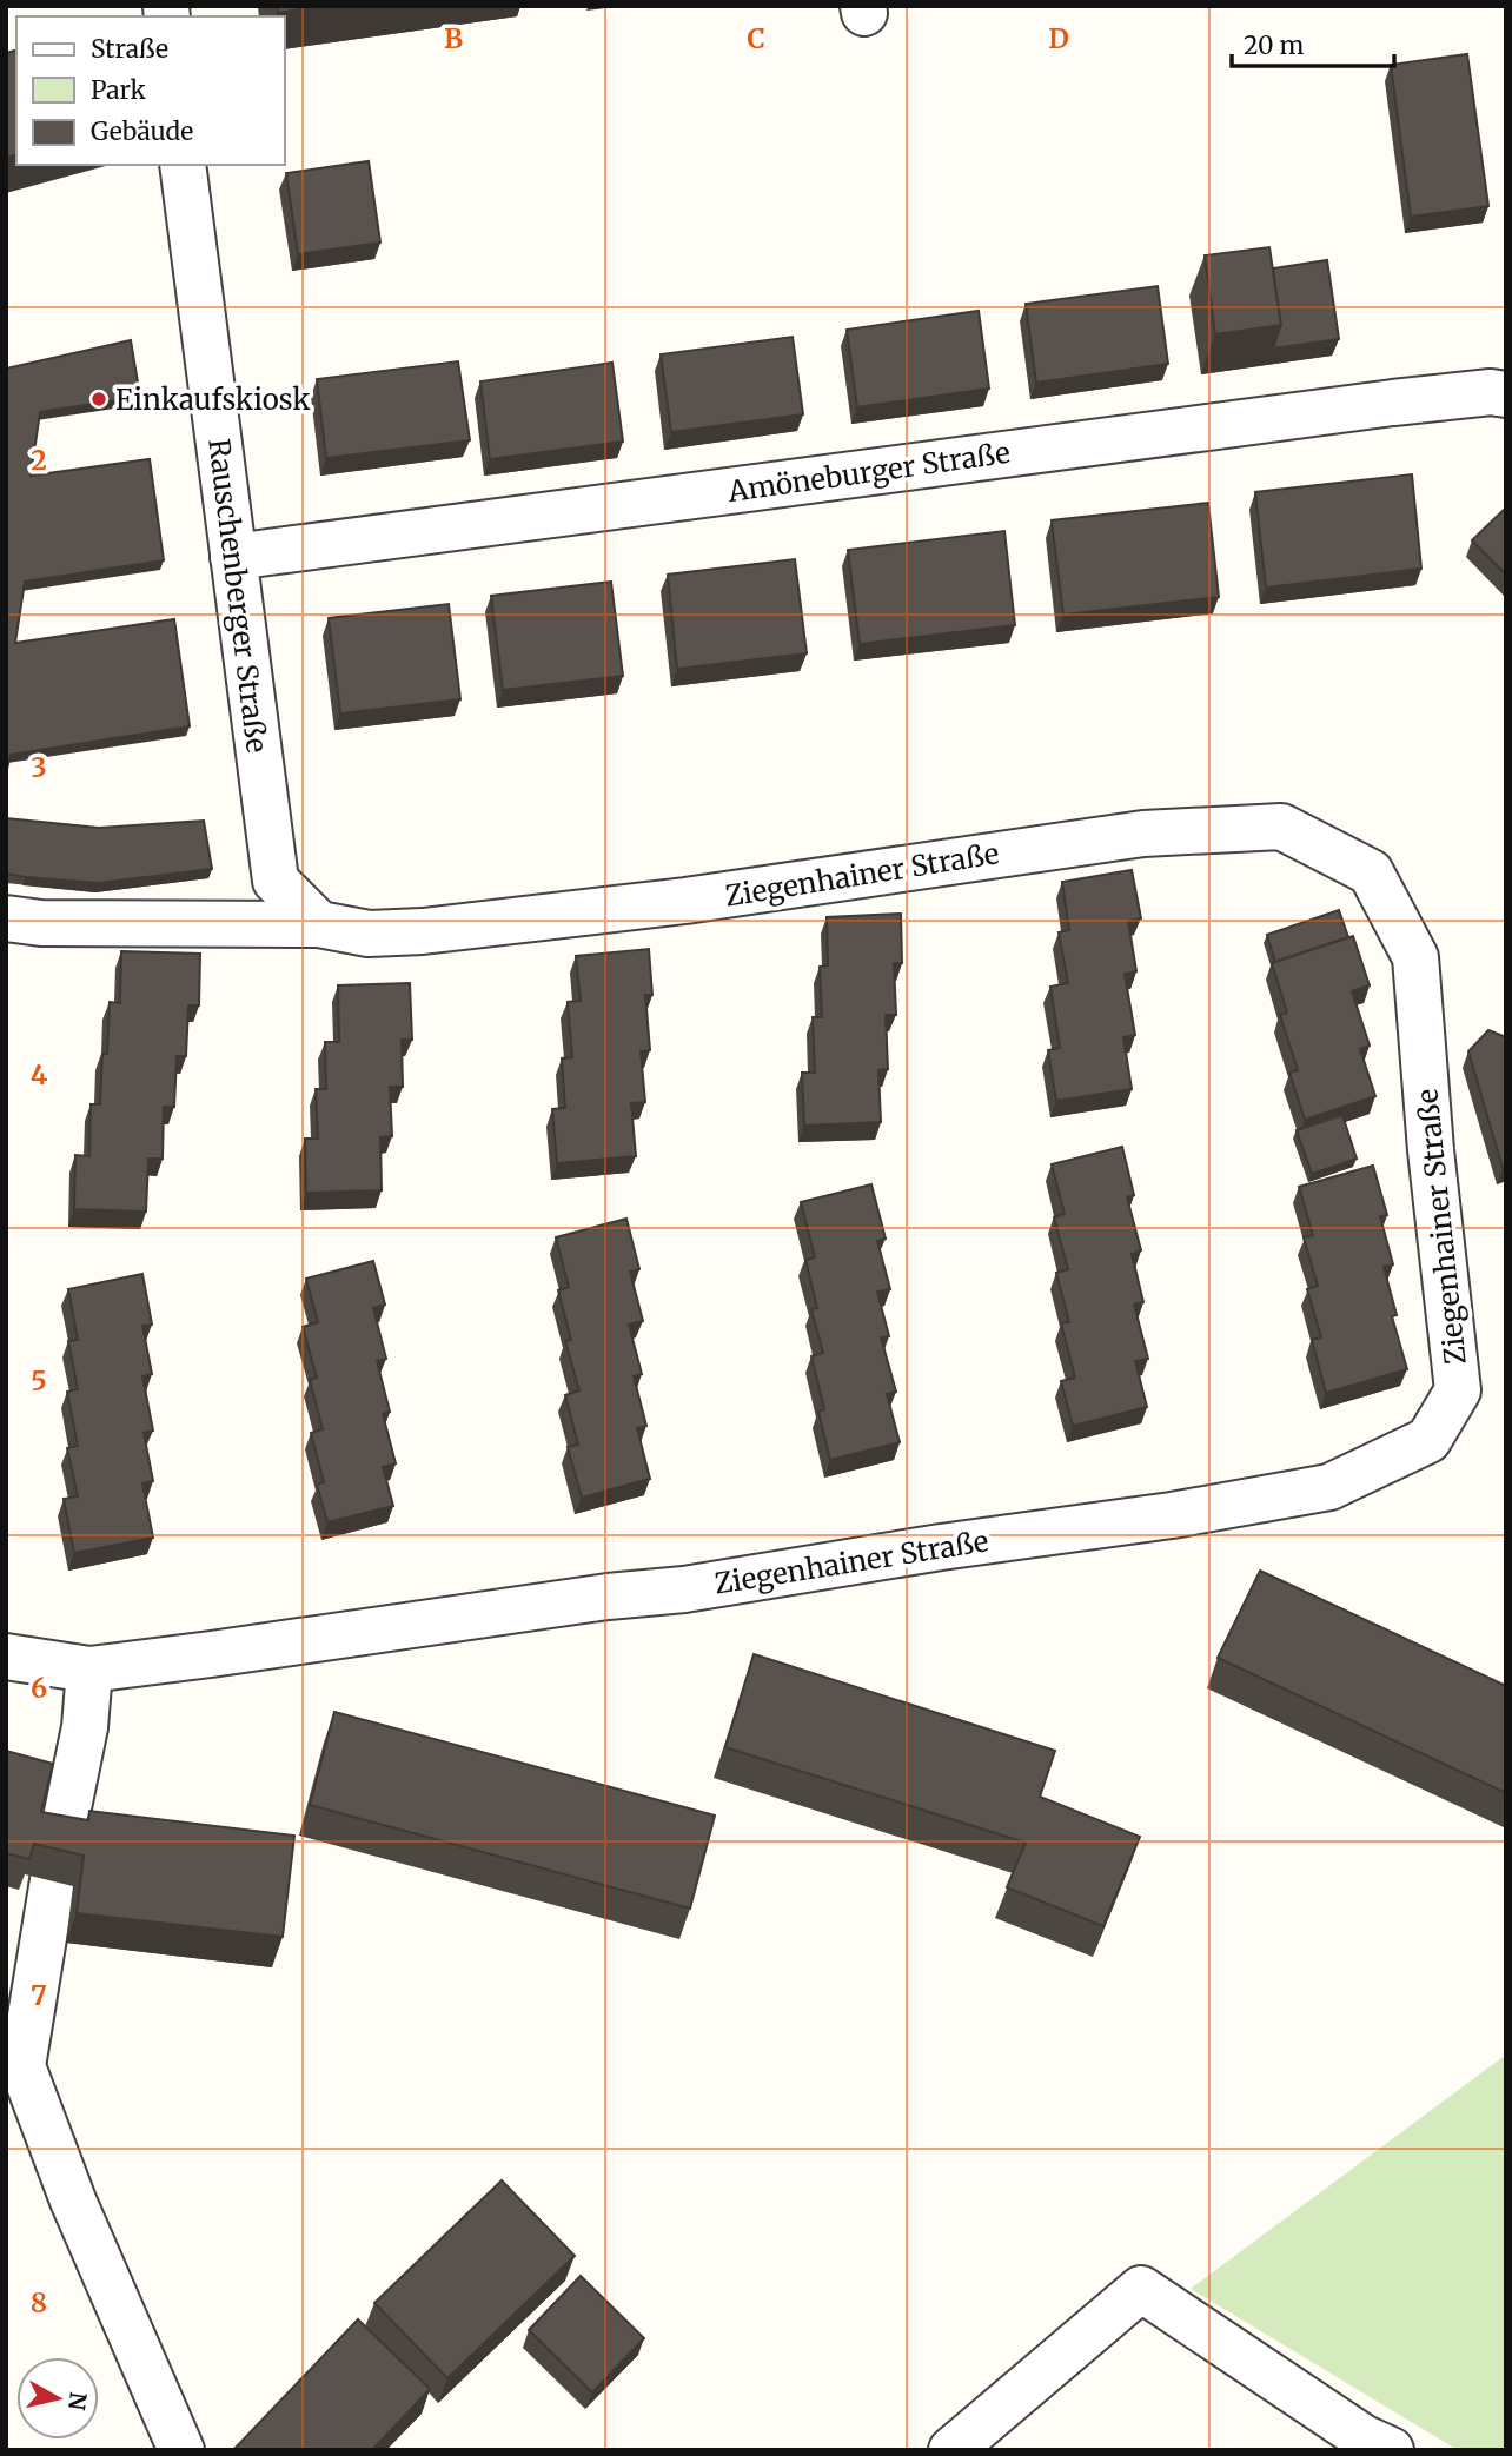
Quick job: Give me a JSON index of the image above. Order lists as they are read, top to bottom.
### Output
{
  "streets": {
    "street": ["Amöneburger Straße", "Rauschenberger Straße", "Ziegenhainer Straße"]
  },
  "crossings": [
    ["Amöneburger Straße", "Rauschenberger Straße"],
    ["Rauschenberger Straße", "Ziegenhainer Straße"]
  ],
  "places": ["Einkaufskiosk"],
  "legend": ["Straße", "Park", "Gebäude"],
  "scale_bar": "20 m",
  "north": "right",
  "grid": {
    "columns": ["B", "C", "D"],
    "rows": [
      "2",
      "3",
      "4",
      "5",
      "6",
      "7",
      "8"
    ]
  }
}
